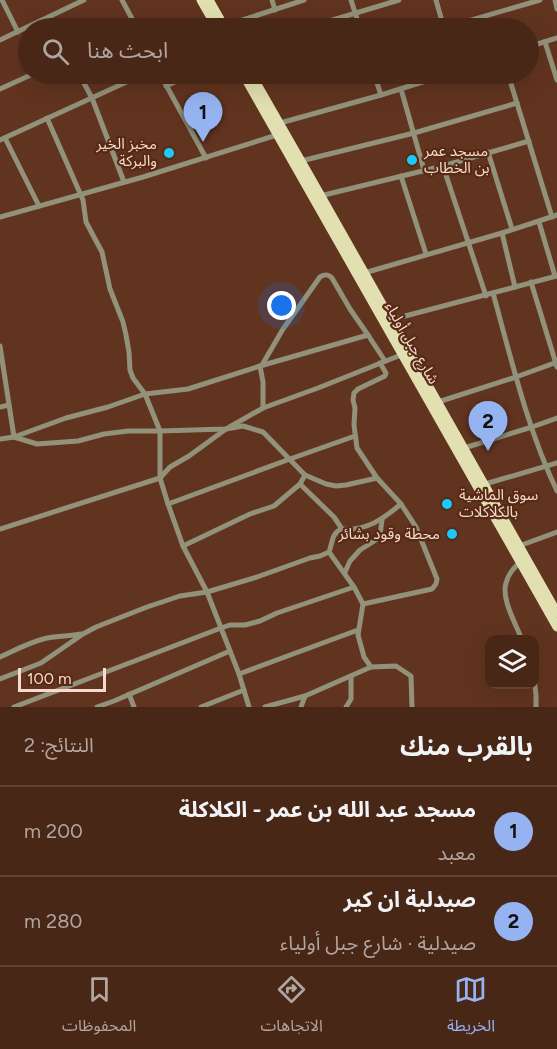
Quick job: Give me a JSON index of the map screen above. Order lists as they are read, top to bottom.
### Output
{
  "streets": {
    "main road": ["شارع جبل أولياء"]
  },
  "places": [
    "مخبز الخير والبركة",
    "مسجد عمر بن الخطاب",
    "سوق الماشية بالكلاكلات",
    "محطة وقود بشائر"
  ],
  "scale_bar": "100 m",
  "page": {
    "search": "ابحث هنا",
    "pins": ["1", "2"],
    "scale": "100 m",
    "heading": ["بالقرب منك", "النتائج: 2"],
    "list": [
      {
        "mark": "1",
        "name": "مسجد عبد الله بن عمر - الكلاكلة",
        "note": "معبد",
        "value": "200 m"
      },
      {
        "mark": "2",
        "name": "صيدلية ان كير",
        "note": "صيدلية · شارع جبل أولياء",
        "value": "280 m"
      }
    ],
    "nav": ["الخريطة", "الاتجاهات", "المحفوظات"]
  }
}
